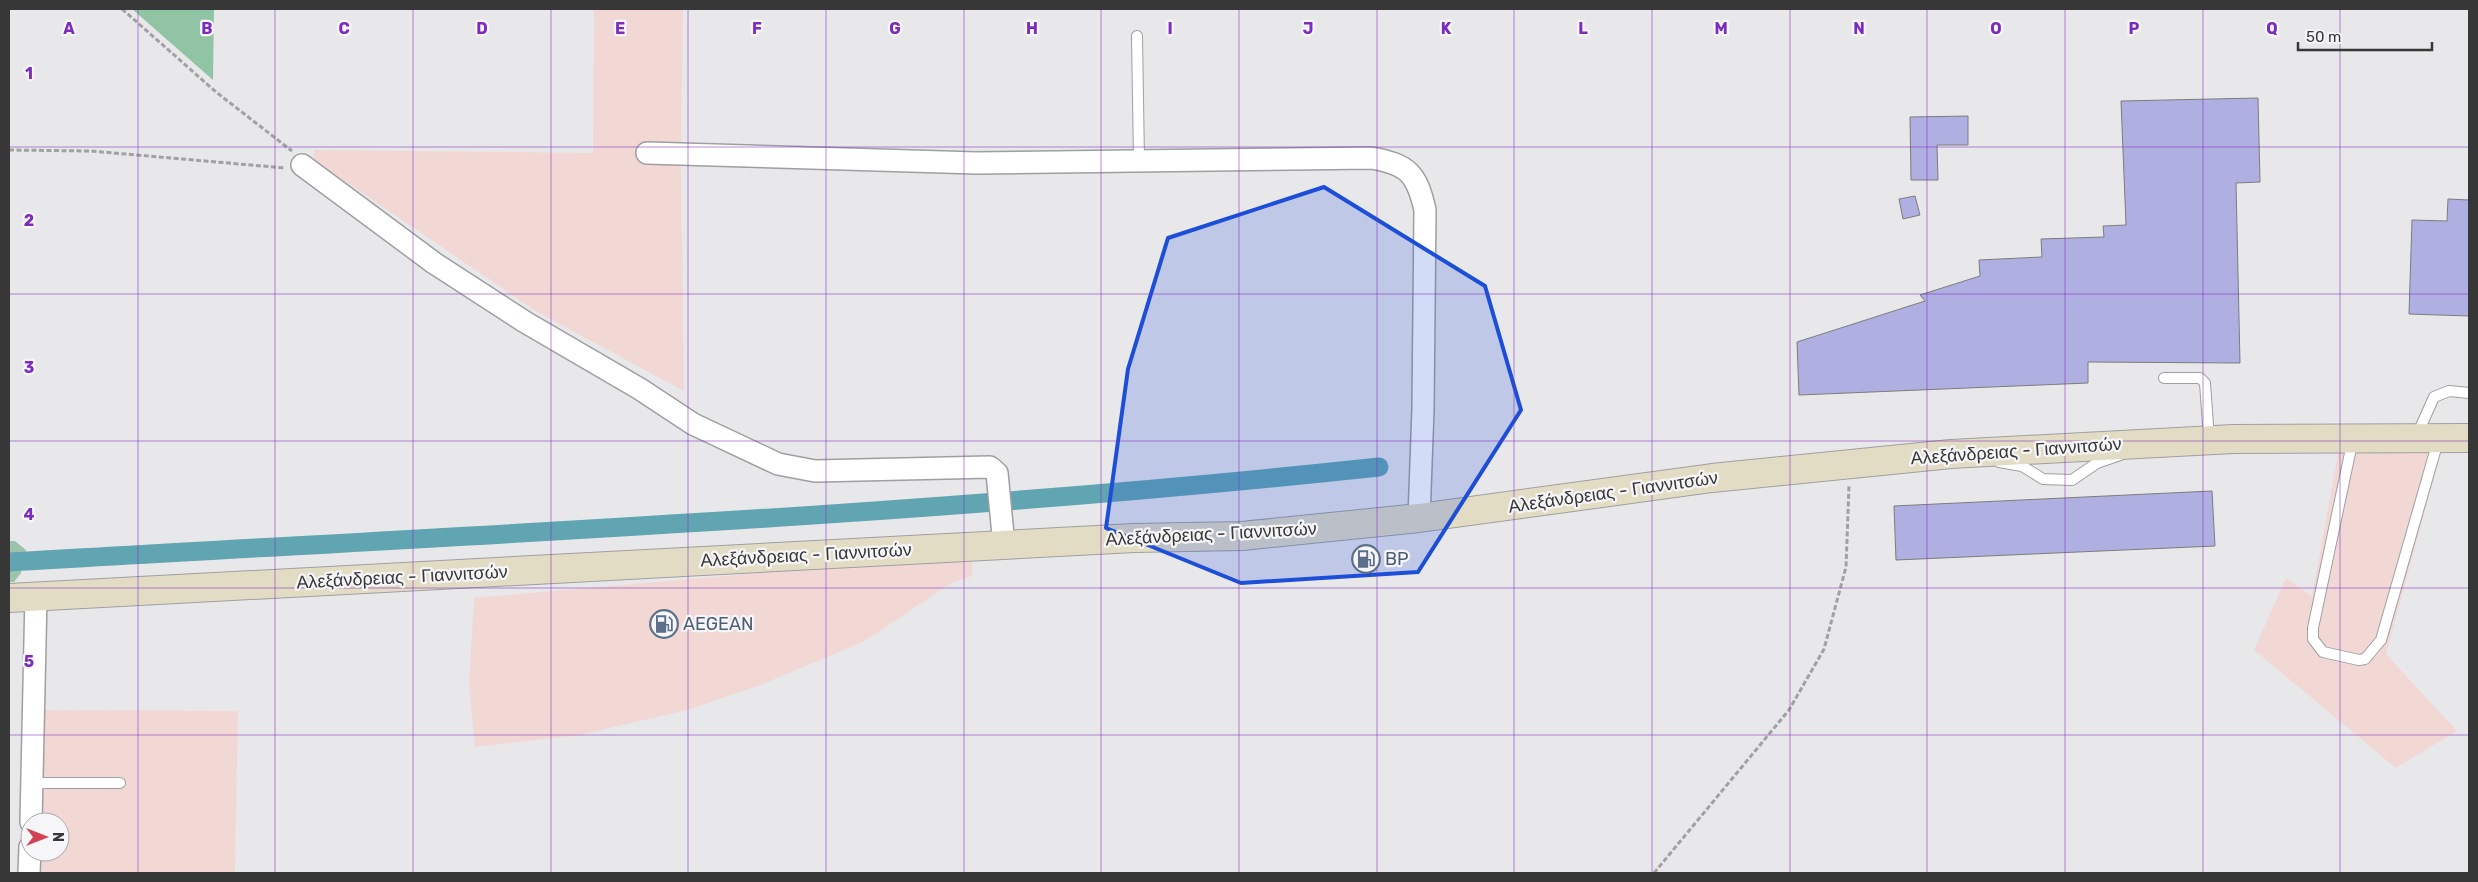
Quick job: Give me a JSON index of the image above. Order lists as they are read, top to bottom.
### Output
{
  "streets": {
    "main road": ["Αλεξάνδρειας - Γιαννιτσών"]
  },
  "places": {
    "fuel station": ["BP", "AEGEAN"]
  },
  "scale_bar": "50 m",
  "north": "right",
  "grid": {
    "columns": [
      "A",
      "B",
      "C",
      "D",
      "E",
      "F",
      "G",
      "H",
      "I",
      "J",
      "K",
      "L",
      "M",
      "N",
      "O",
      "P",
      "Q"
    ],
    "rows": [
      "1",
      "2",
      "3",
      "4",
      "5"
    ]
  }
}
